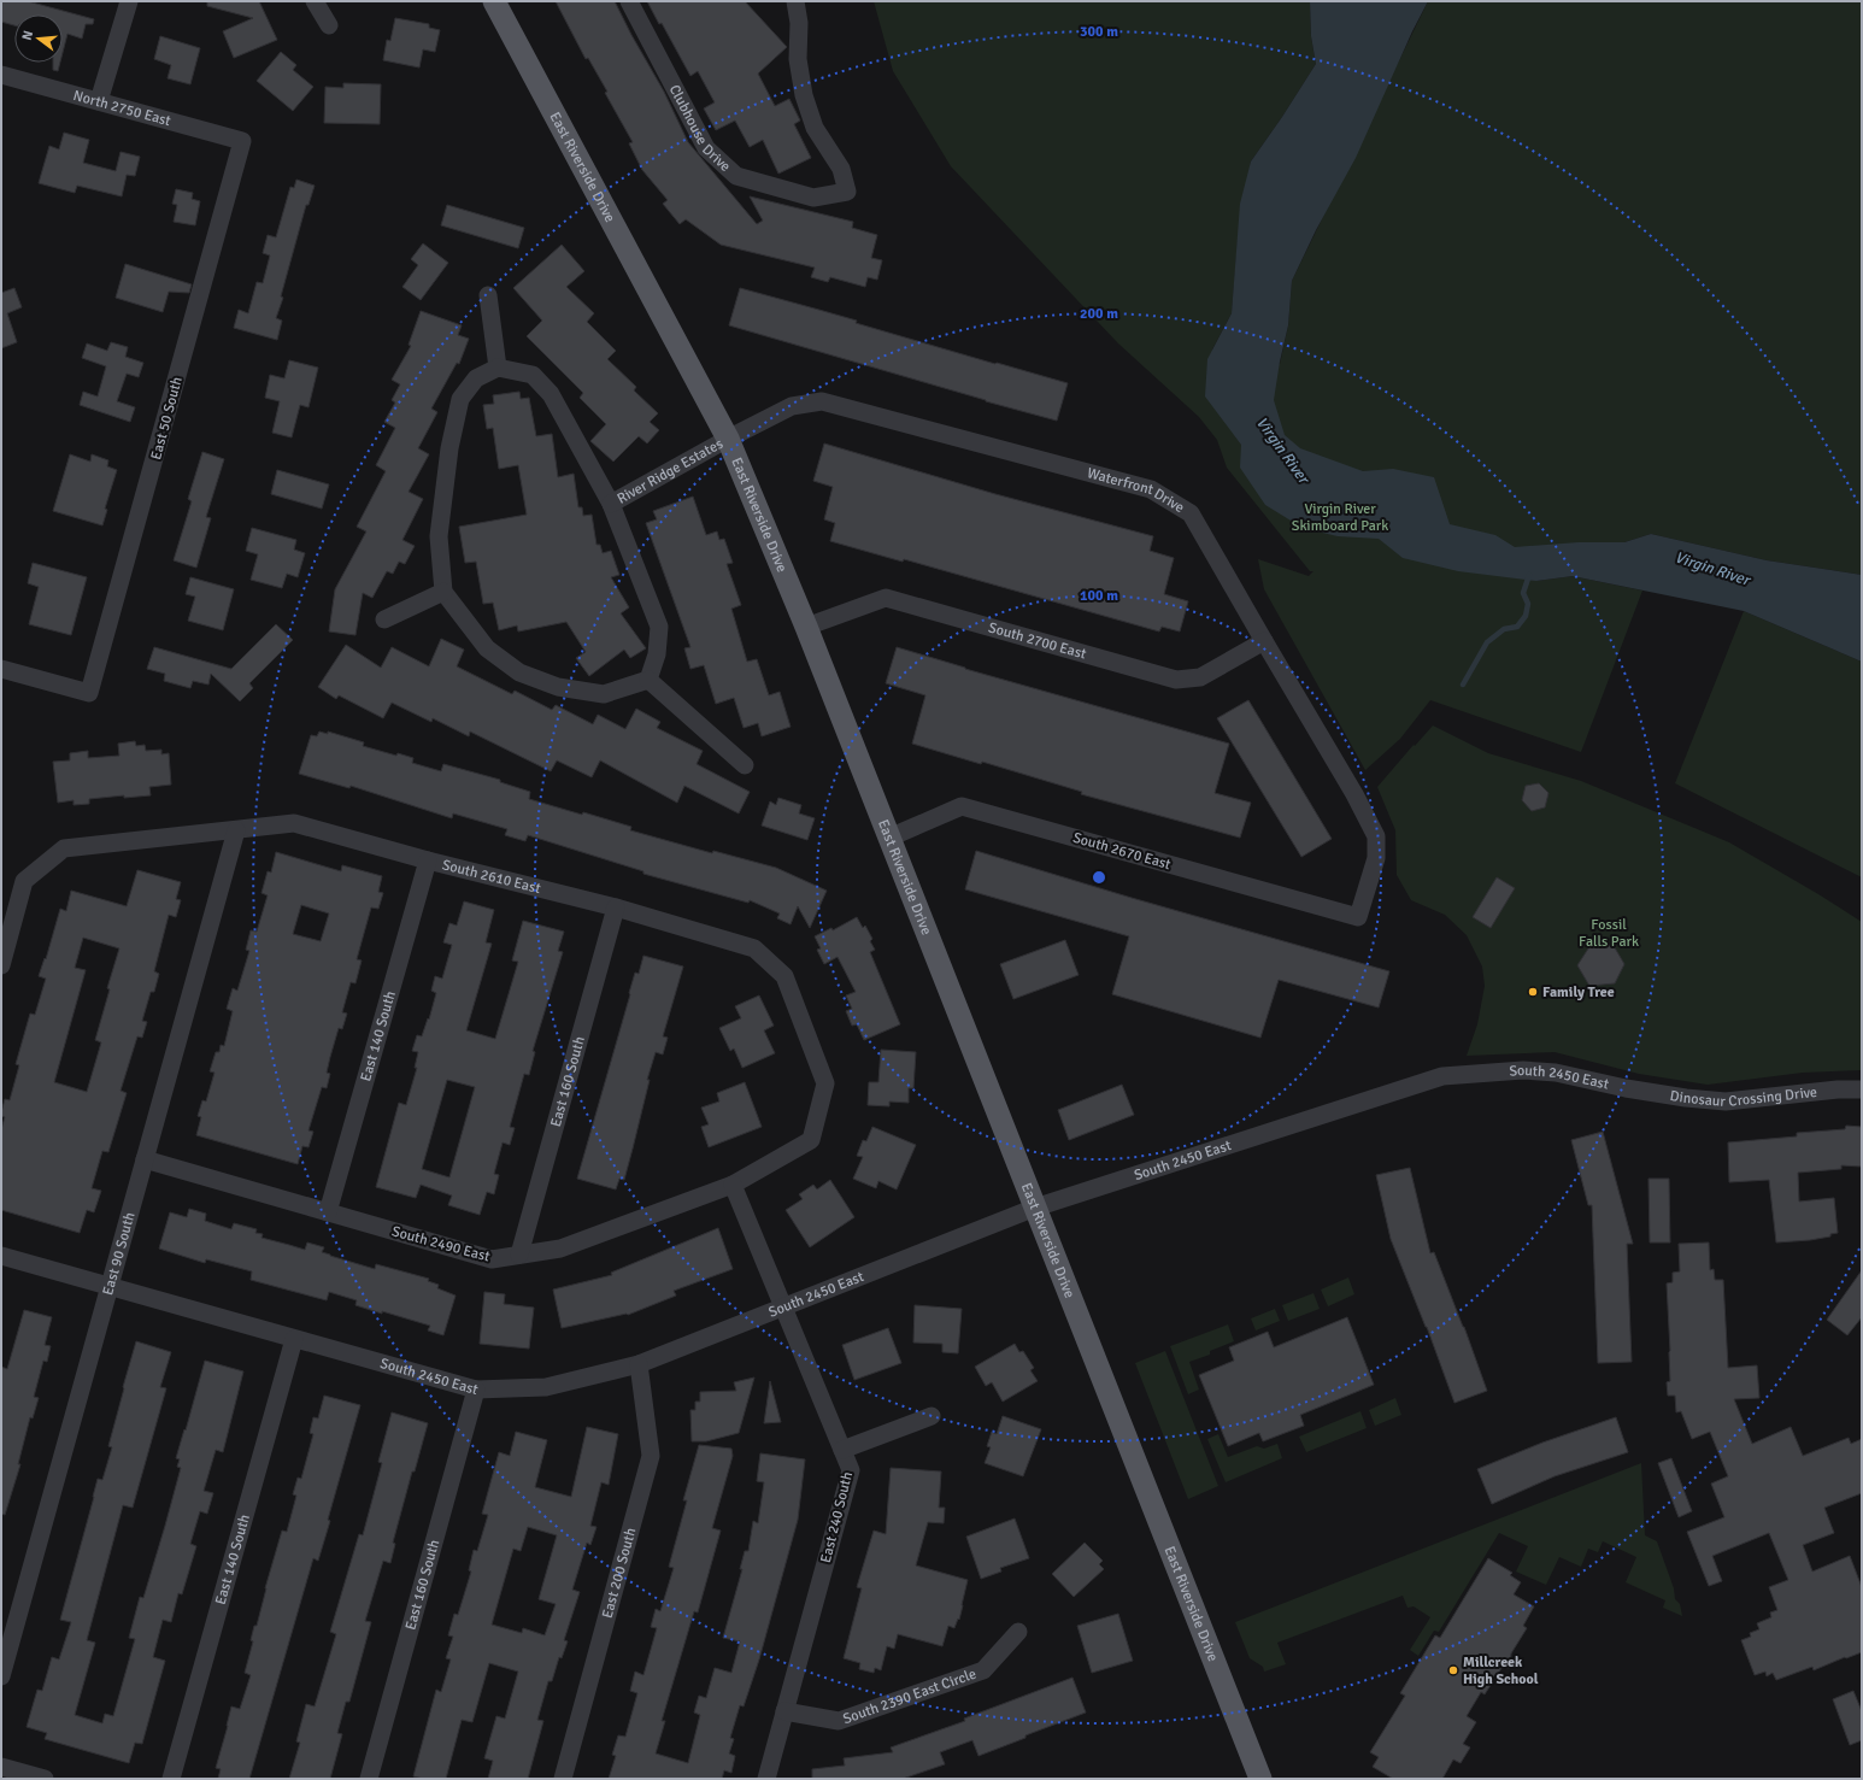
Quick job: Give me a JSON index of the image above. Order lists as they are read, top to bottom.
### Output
{
  "streets": {
    "main road": ["East Riverside Drive"],
    "street": [
      "North 2750 East",
      "Clubhouse Drive",
      "East 50 South",
      "River Ridge Estates",
      "Waterfront Drive",
      "South 2700 East",
      "South 2670 East",
      "South 2610 East",
      "East 140 South",
      "South 2450 East",
      "East 160 South",
      "Dinosaur Crossing Drive",
      "South 2490 East",
      "East 90 South",
      "East 240 South",
      "East 200 South",
      "South 2390 East Circle"
    ]
  },
  "crossings": [
    ["North 2750 East", "East 50 South"],
    ["East Riverside Drive", "River Ridge Estates"],
    ["East Riverside Drive", "Waterfront Drive"],
    ["East Riverside Drive", "South 2700 East"],
    ["East Riverside Drive", "South 2670 East"],
    ["East Riverside Drive", "South 2450 East"],
    ["River Ridge Estates", "Waterfront Drive"],
    ["Waterfront Drive", "South 2700 East"],
    ["Waterfront Drive", "South 2670 East"],
    ["South 2610 East", "East 140 South"],
    ["South 2610 East", "East 160 South"],
    ["South 2610 East", "South 2490 East"],
    ["South 2610 East", "East 90 South"],
    ["East 140 South", "South 2450 East"],
    ["East 140 South", "South 2490 East"],
    ["South 2450 East", "East 160 South"],
    ["South 2450 East", "Dinosaur Crossing Drive"],
    ["South 2450 East", "East 90 South"],
    ["South 2450 East", "East 240 South"],
    ["South 2450 East", "East 200 South"],
    ["East 160 South", "South 2490 East"],
    ["South 2490 East", "East 90 South"],
    ["South 2490 East", "East 240 South"],
    ["East 240 South", "South 2390 East Circle"]
  ],
  "water": ["Virgin River"],
  "parks": ["Virgin River Skimboard Park", "Fossil Falls Park"],
  "places": ["Family Tree", "Millcreek High School"],
  "north": "left",
  "rings": ["300 m", "200 m", "100 m"]
}
